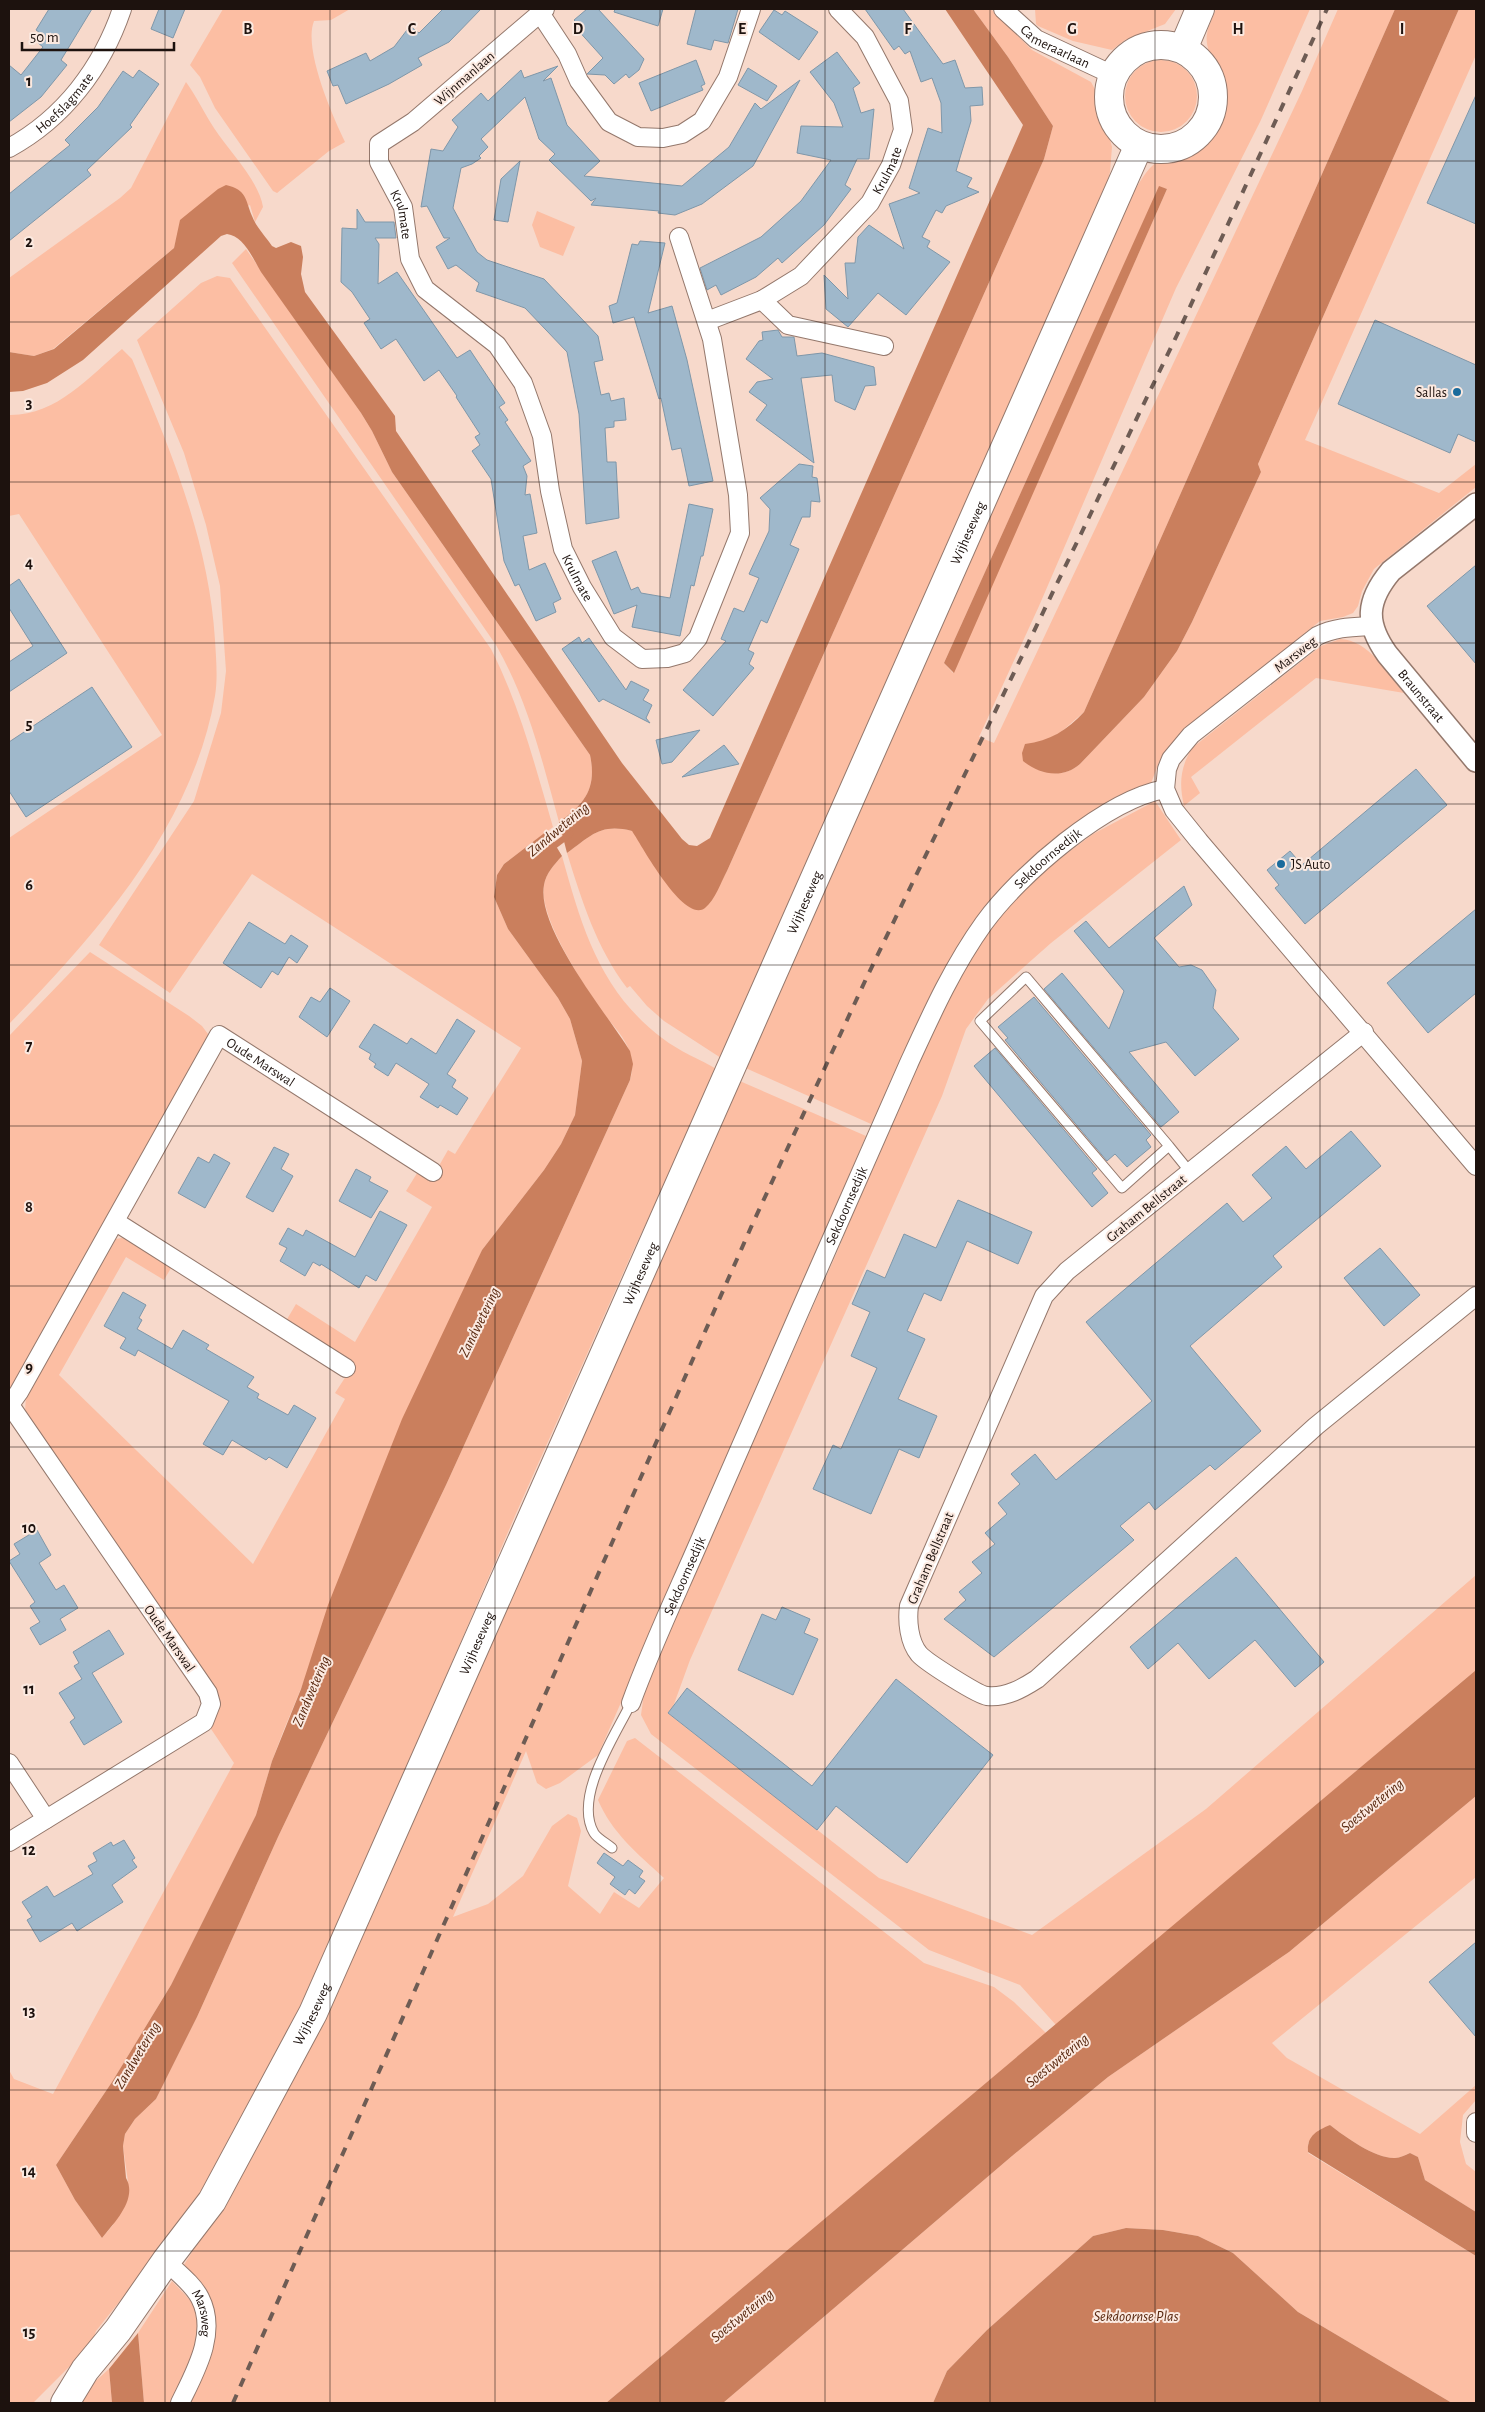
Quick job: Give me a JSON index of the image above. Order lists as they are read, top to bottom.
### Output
{
  "streets": {
    "main road": ["Wijheseweg"],
    "street": [
      "Cameraarlaan",
      "Wijnmanlaan",
      "Hoefslagmate",
      "Krulmate",
      "Marsweg",
      "Braunstraat",
      "Sekdoornsedijk",
      "Oude Marswal",
      "Graham Bellstraat"
    ]
  },
  "crossings": [
    ["Cameraarlaan", "Wijheseweg"],
    ["Wijnmanlaan", "Krulmate"],
    ["Wijheseweg", "Marsweg"],
    ["Marsweg", "Braunstraat"],
    ["Marsweg", "Sekdoornsedijk"]
  ],
  "water": ["Zandwetering", "Soestwetering", "Sekdoornse Plas"],
  "places": ["Sallas", "JS Auto"],
  "scale_bar": "50 m",
  "grid": {
    "columns": [
      "B",
      "C",
      "D",
      "E",
      "F",
      "G",
      "H",
      "I"
    ],
    "rows": [
      "1",
      "2",
      "3",
      "4",
      "5",
      "6",
      "7",
      "8",
      "9",
      "10",
      "11",
      "12",
      "13",
      "14",
      "15"
    ]
  }
}
